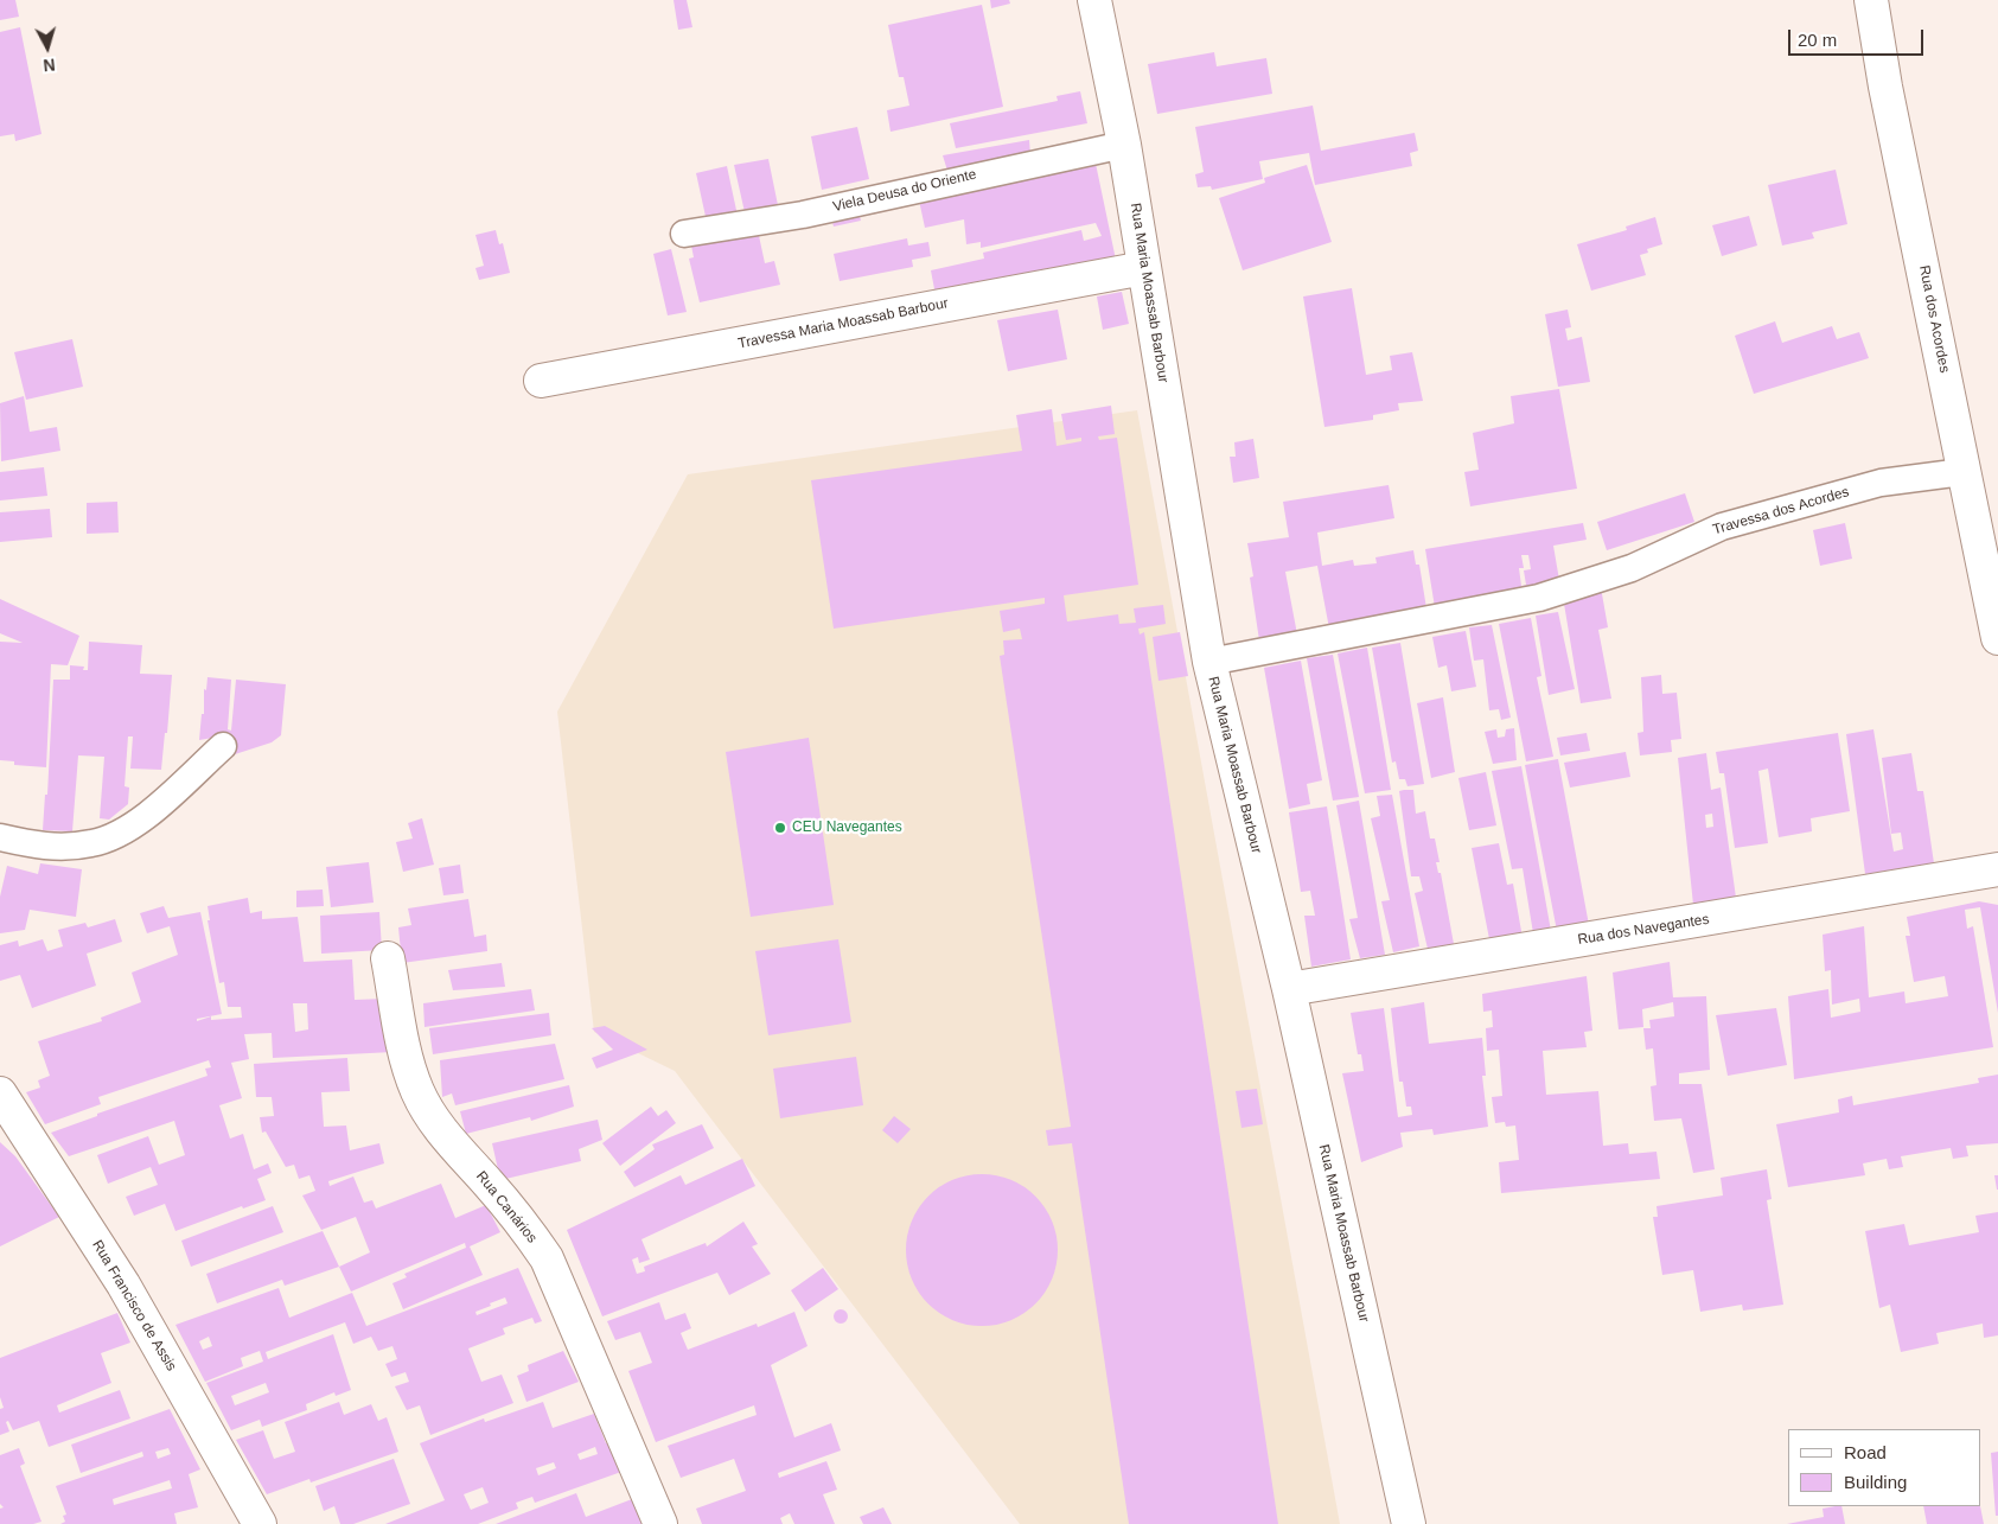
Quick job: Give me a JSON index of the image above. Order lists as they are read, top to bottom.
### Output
{
  "streets": {
    "street": [
      "Rua Maria Moassab Barbour",
      "Rua dos Acordes",
      "Travessa Maria Moassab Barbour",
      "Rua dos Navegantes",
      "Rua Canários",
      "Rua Francisco de Assis"
    ],
    "lane": ["Viela Deusa do Oriente", "Travessa dos Acordes"]
  },
  "crossings": [
    ["Viela Deusa do Oriente", "Rua Maria Moassab Barbour"],
    ["Rua Maria Moassab Barbour", "Travessa Maria Moassab Barbour"],
    ["Rua Maria Moassab Barbour", "Travessa dos Acordes"],
    ["Rua Maria Moassab Barbour", "Rua dos Navegantes"],
    ["Rua dos Acordes", "Travessa dos Acordes"]
  ],
  "places": ["CEU Navegantes"],
  "legend": ["Road", "Building"],
  "scale_bar": "20 m",
  "north": "bottom"
}
